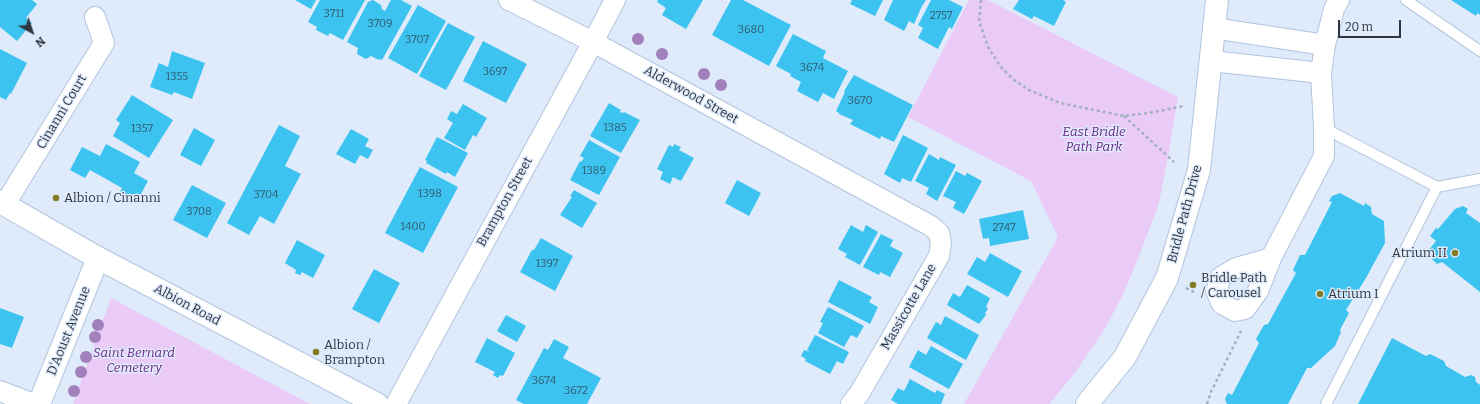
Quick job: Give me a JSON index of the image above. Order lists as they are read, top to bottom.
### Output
{
  "streets": {
    "street": [
      "Alderwood Street",
      "Cinanni Court",
      "Brampton Street",
      "Bridle Path Drive",
      "Albion Road",
      "Massicotte Lane",
      "D'Aoust Avenue"
    ]
  },
  "crossings": [
    ["Alderwood Street", "Brampton Street"],
    ["Alderwood Street", "Massicotte Lane"],
    ["Cinanni Court", "Albion Road"],
    ["Albion Road", "D'Aoust Avenue"]
  ],
  "parks": ["East Bridle Path Park", "Saint Bernard Cemetery"],
  "places": [
    "Albion / Cinanni",
    "Atrium II",
    "Bridle Path / Carousel",
    "Atrium I",
    "Albion / Brampton"
  ],
  "house_numbers": [
    "3711",
    "2757",
    "3709",
    "3680",
    "3707",
    "3674",
    "3697",
    "1355",
    "3670",
    "1385",
    "1357",
    "1389",
    "1398",
    "3704",
    "3708",
    "1400",
    "2747",
    "1397",
    "3674",
    "3672"
  ],
  "scale_bar": "20 m",
  "north": "bottom right"
}
